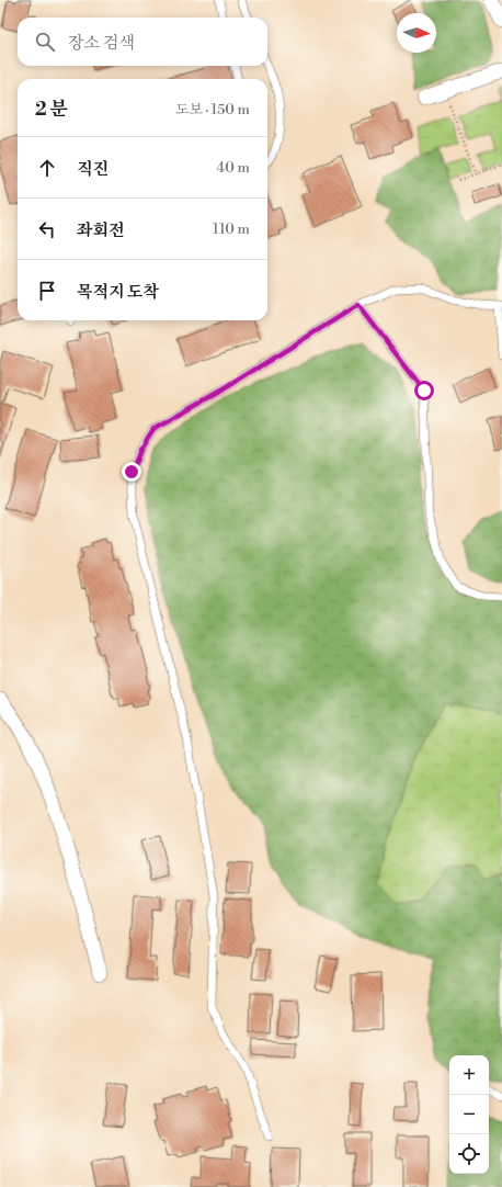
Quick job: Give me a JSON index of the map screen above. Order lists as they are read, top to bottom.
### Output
{
  "north": "right",
  "page": {
    "search": "장소 검색",
    "heading": ["2 분", "도보 · 150 m"],
    "list": [
      ["직진", "40 m"],
      ["좌회전", "110 m"],
      "목적지 도착"
    ],
    "map_buttons": ["+", "−"]
  }
}
